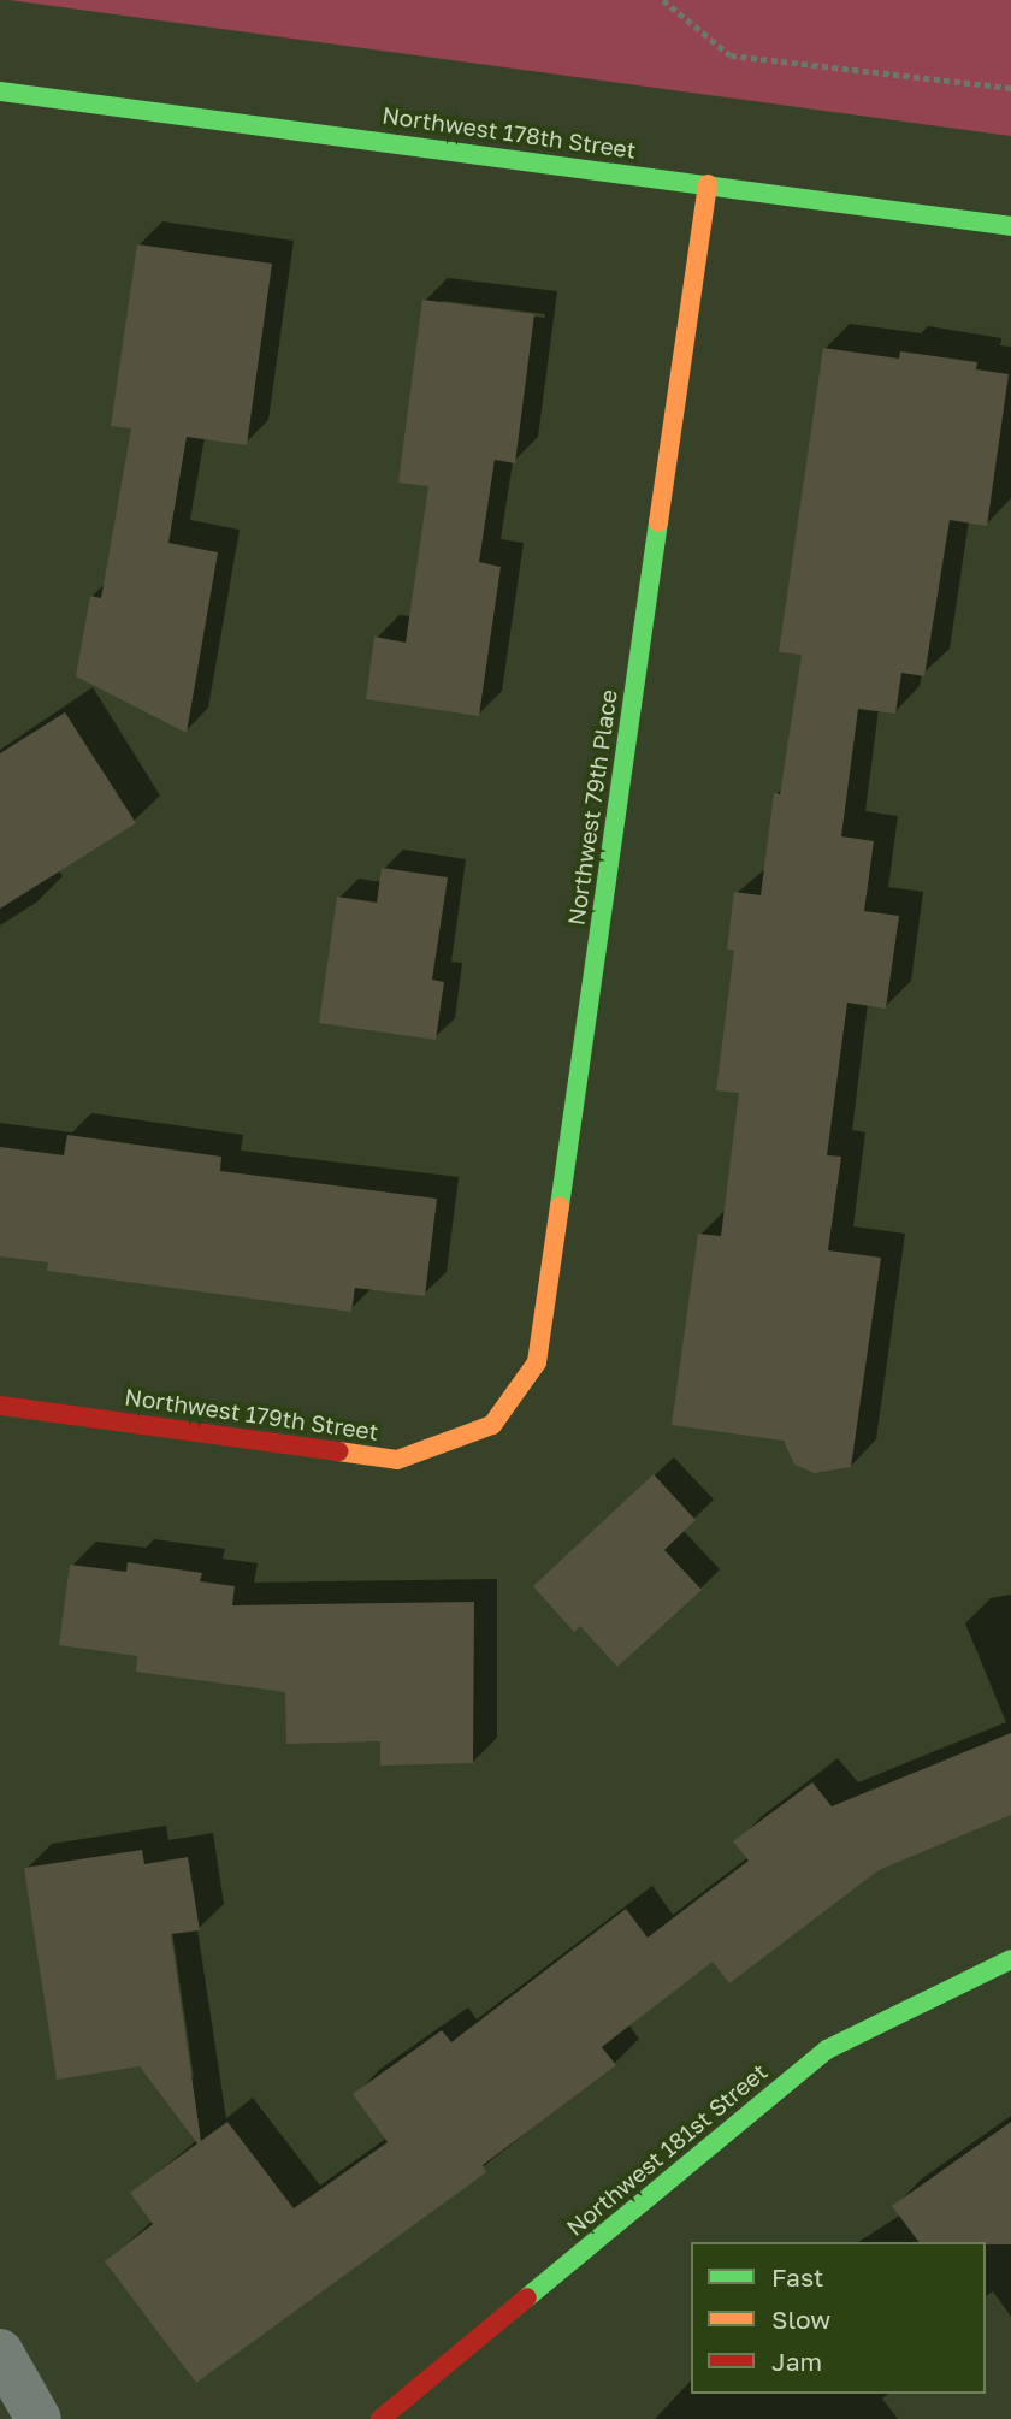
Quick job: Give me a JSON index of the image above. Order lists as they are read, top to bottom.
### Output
{
  "streets": {
    "street": [
      "Northwest 178th Street",
      "Northwest 79th Place",
      "Northwest 179th Street",
      "Northwest 181st Street"
    ]
  },
  "crossings": [
    ["Northwest 178th Street", "Northwest 79th Place"],
    ["Northwest 79th Place", "Northwest 179th Street"]
  ],
  "legend": ["Fast", "Slow", "Jam"]
}
